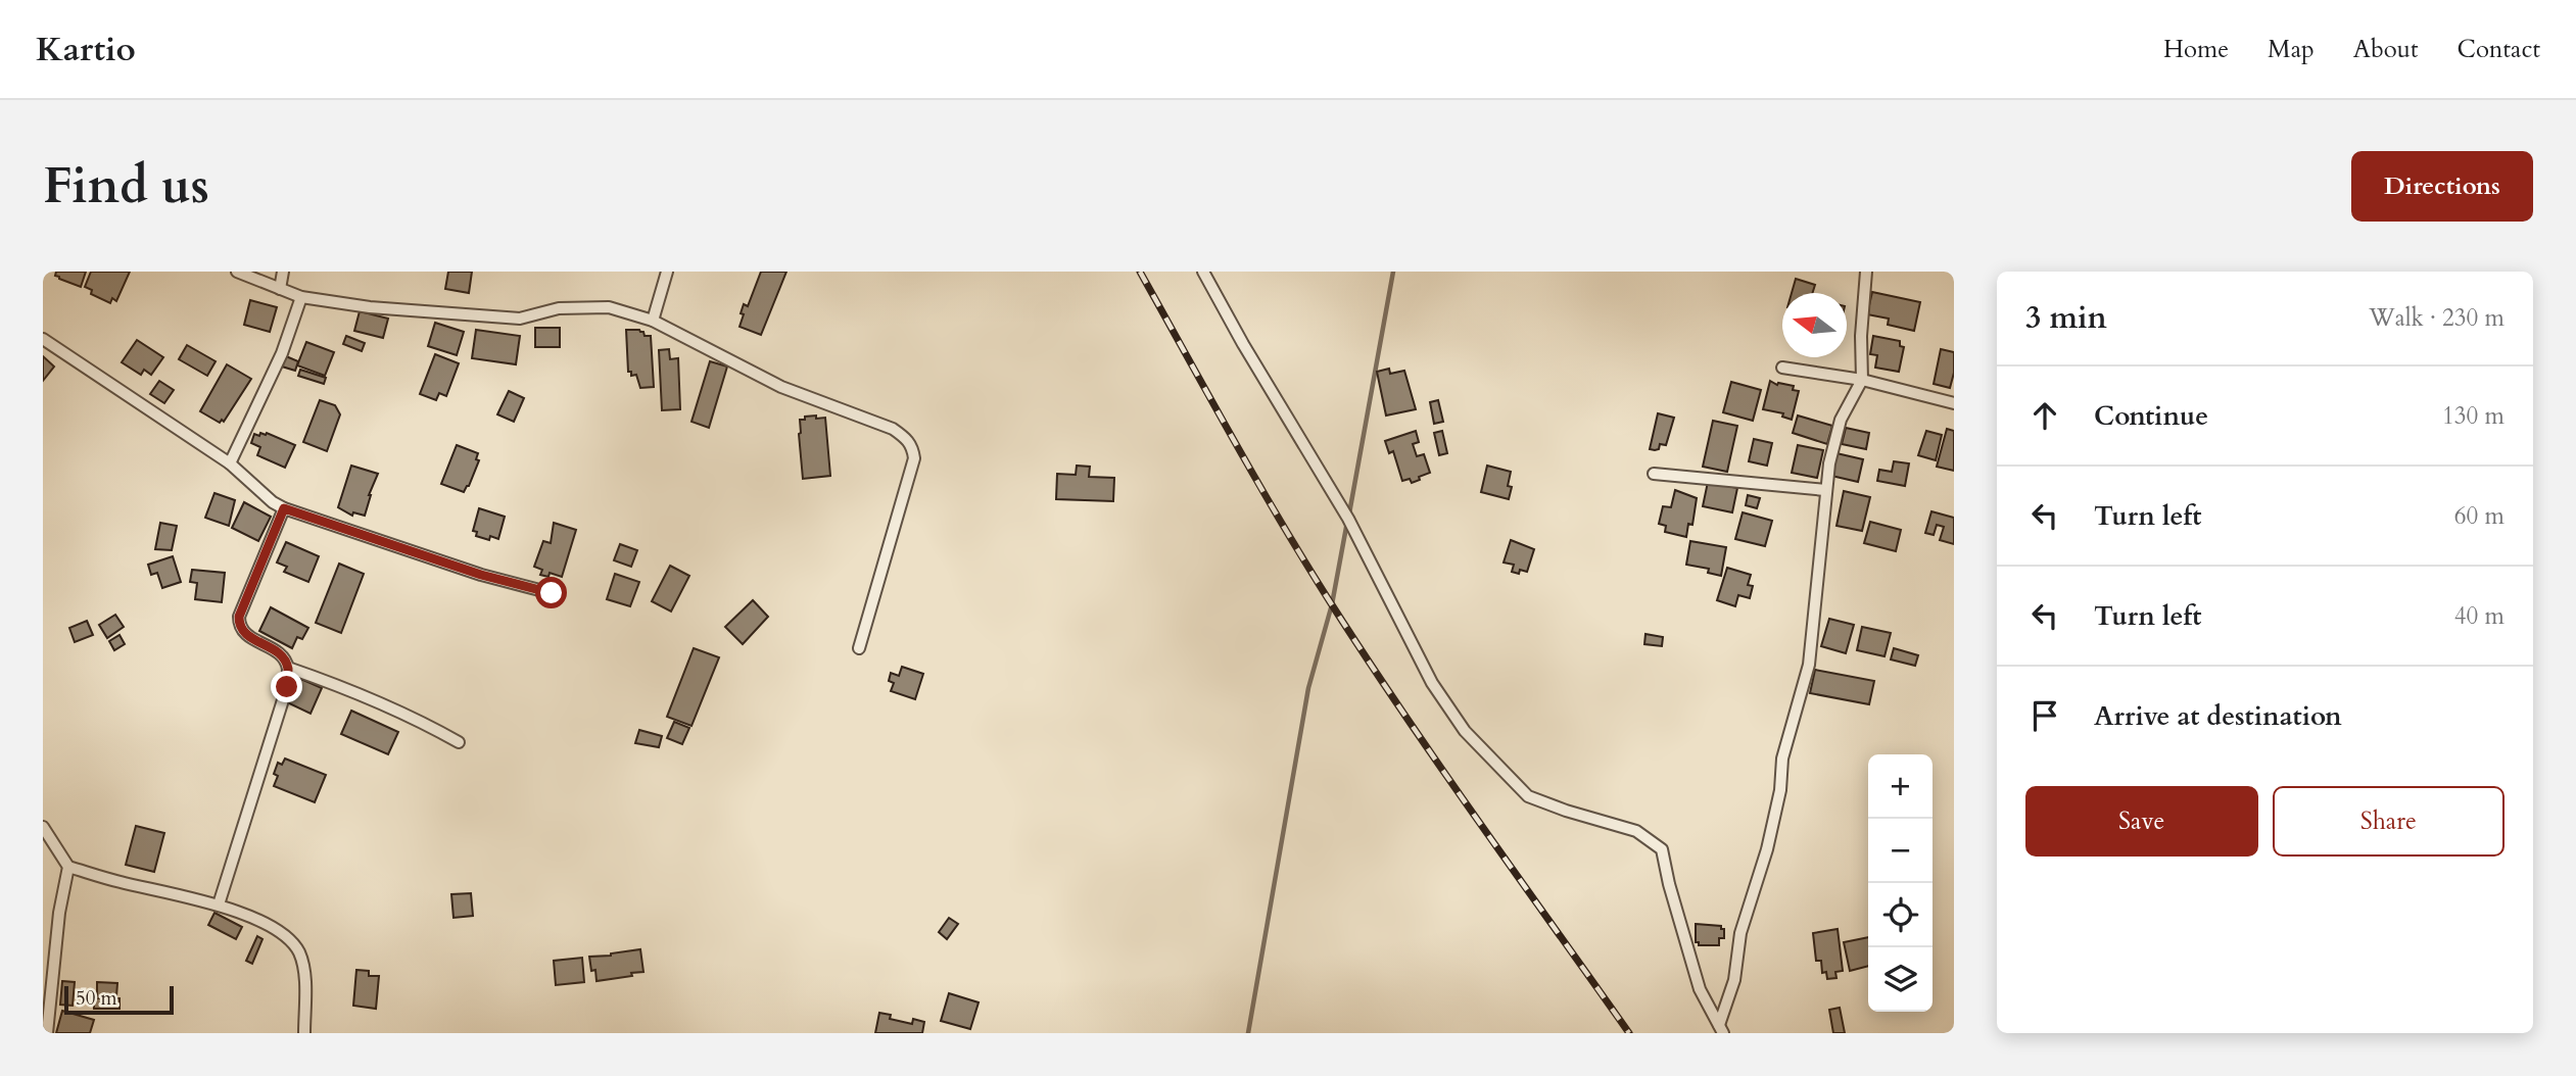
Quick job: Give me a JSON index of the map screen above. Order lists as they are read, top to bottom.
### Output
{
  "scale_bar": "50 m",
  "north": "left",
  "page": {
    "header": "Kartio",
    "nav": [
      "Home",
      "Map",
      "About",
      "Contact"
    ],
    "buttons": [
      "Directions",
      ["Save", "Share"]
    ],
    "title": "Find us",
    "heading": ["3 min", "Walk · 230 m"],
    "list": [
      ["Continue", "130 m"],
      ["Turn left", "60 m"],
      ["Turn left", "40 m"],
      "Arrive at destination"
    ],
    "map_buttons": ["+", "−"],
    "scale": "50 m"
  }
}
